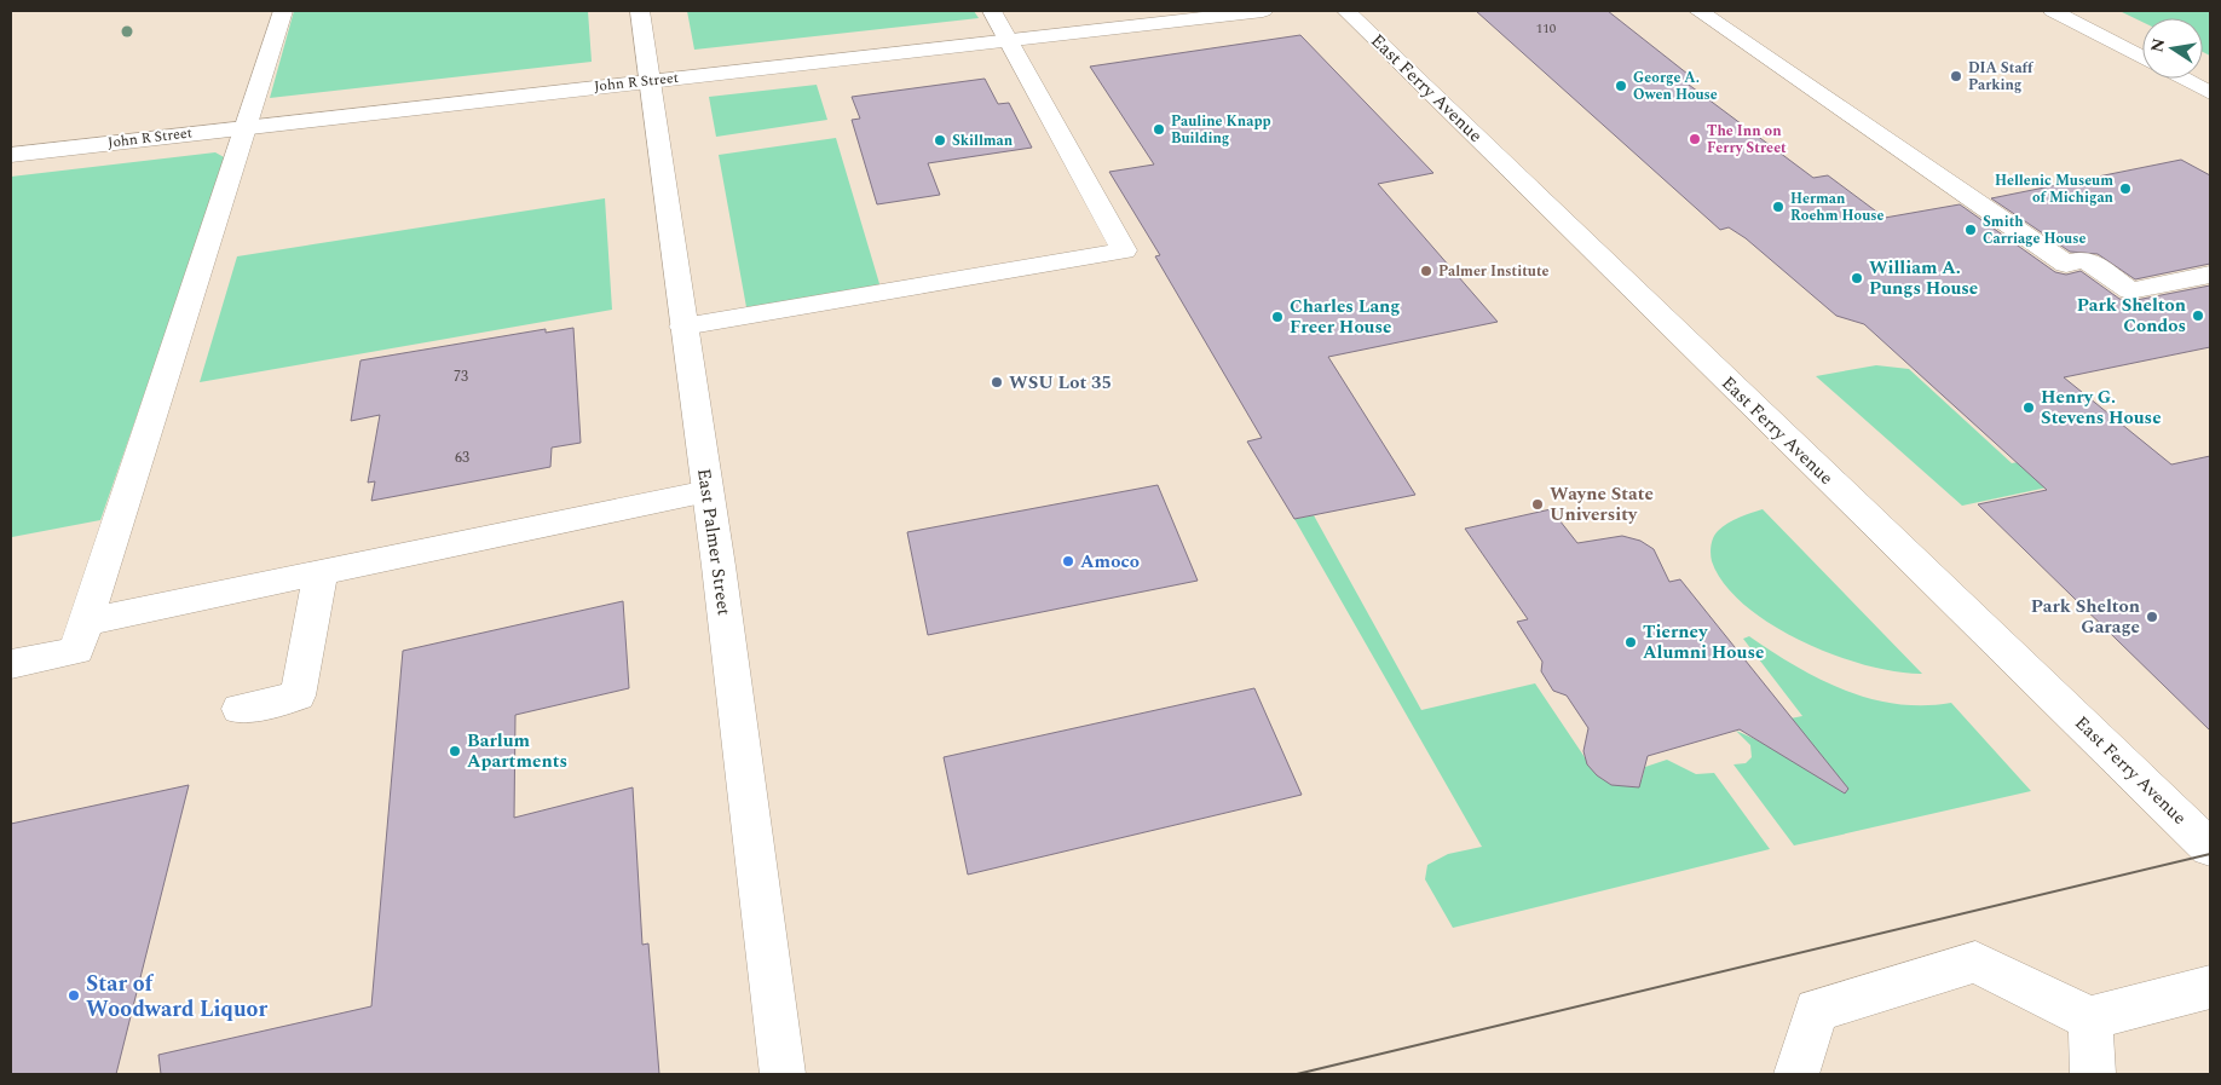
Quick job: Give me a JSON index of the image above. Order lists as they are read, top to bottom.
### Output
{
  "streets": {
    "street": ["John R Street", "East Ferry Avenue", "East Palmer Street"]
  },
  "crossings": [
    ["John R Street", "East Palmer Street"]
  ],
  "places": [
    "DIA Staff Parking",
    "George A. Owen House",
    "Pauline Knapp Building",
    "The Inn on Ferry Street",
    "Skillman",
    "Hellenic Museum of Michigan",
    "Herman Roehm House",
    "Smith Carriage House",
    "Palmer Institute",
    "William A. Pungs House",
    "Park Shelton Condos",
    "Charles Lang Freer House",
    "WSU Lot 35",
    "Henry G. Stevens House",
    "Wayne State University",
    "Amoco",
    "Park Shelton Garage",
    "Tierney Alumni House",
    "Barlum Apartments",
    "Star of Woodward Liquor"
  ],
  "house_numbers": ["110", "73", "63"],
  "north": "left"
}
